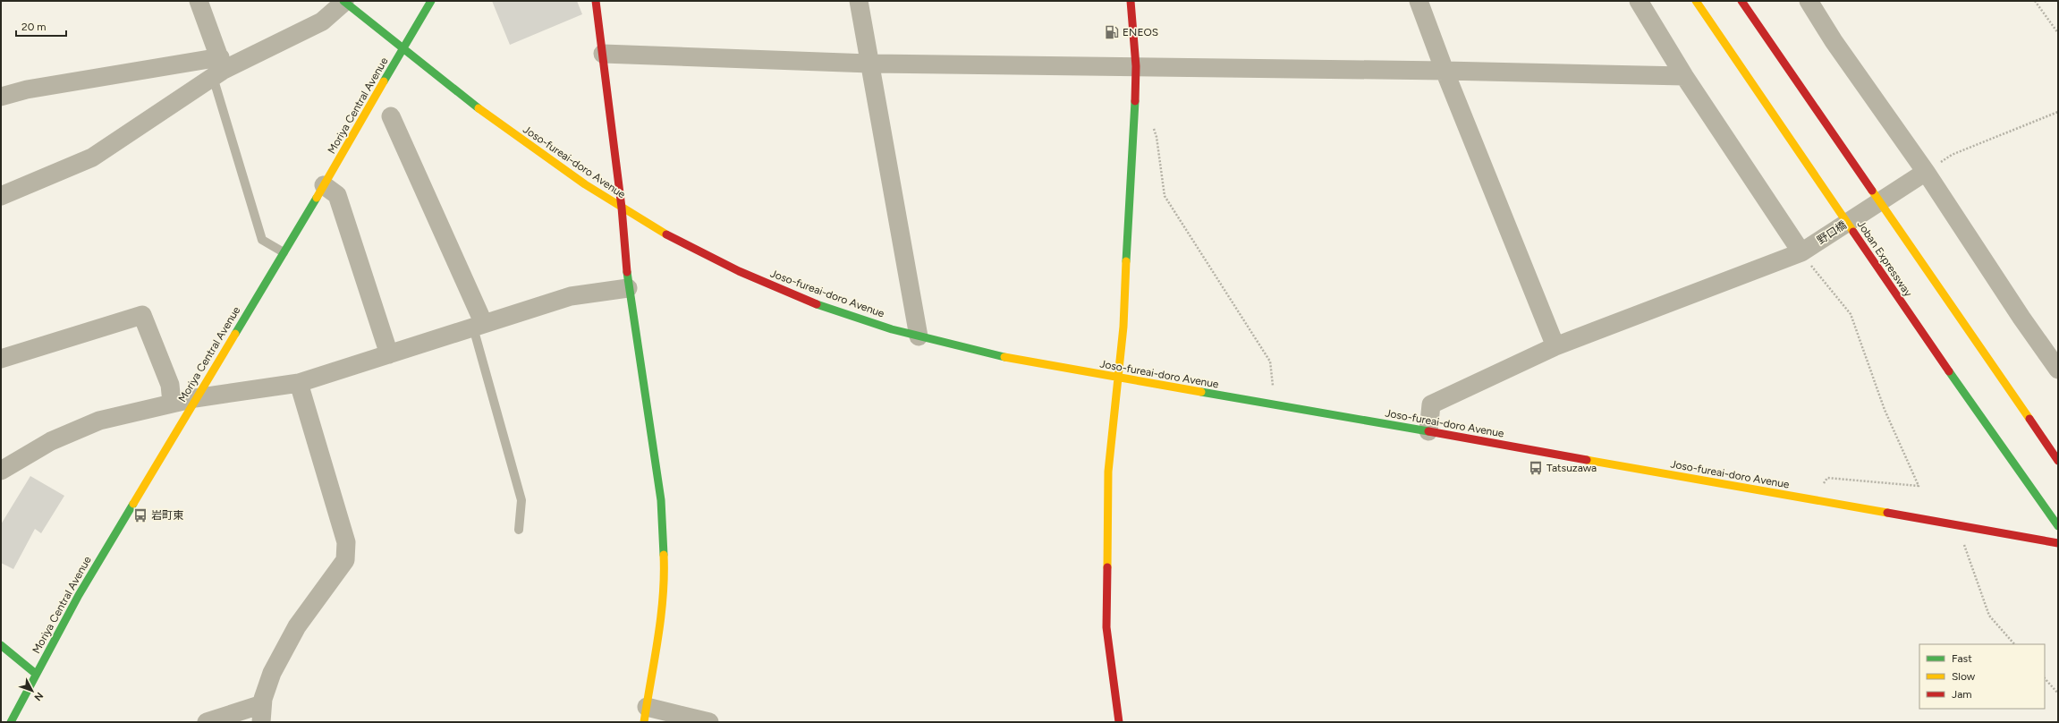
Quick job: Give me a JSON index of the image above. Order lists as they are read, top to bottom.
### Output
{
  "streets": {
    "main road": ["Moriya Central Avenue", "Joso-fureai-doro Avenue", "Joban Expressway"],
    "street": ["野口橋"]
  },
  "crossings": [
    ["Moriya Central Avenue", "Joso-fureai-doro Avenue"],
    ["Joso-fureai-doro Avenue", "野口橋"]
  ],
  "places": {
    "fuel station": ["ENEOS"],
    "bus stop": ["Tatsuzawa", "岩町東"]
  },
  "legend": ["Fast", "Slow", "Jam"],
  "scale_bar": "20 m",
  "north": "bottom right"
}
